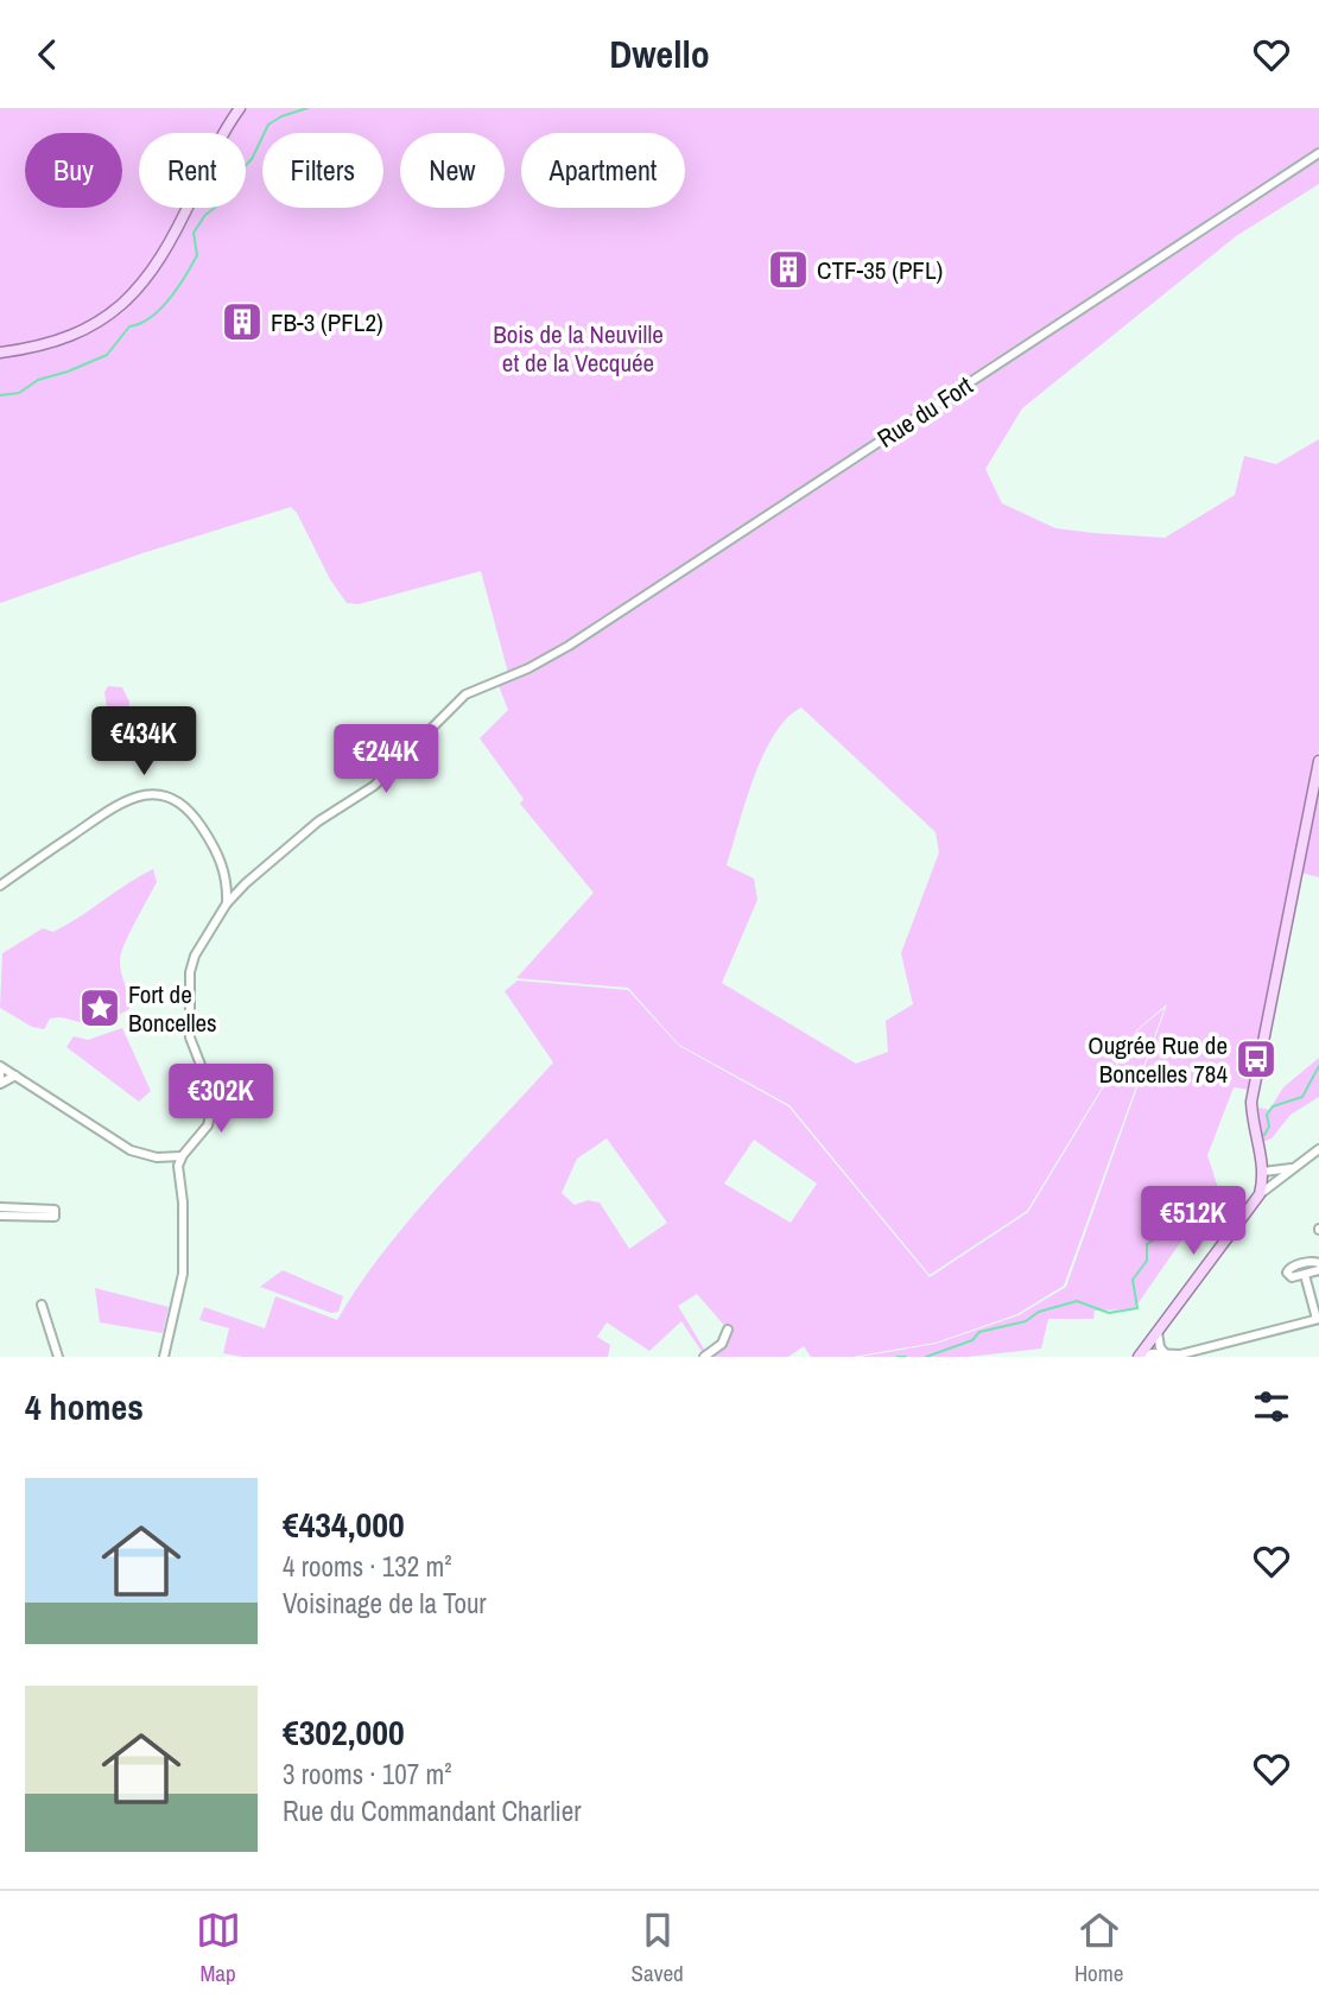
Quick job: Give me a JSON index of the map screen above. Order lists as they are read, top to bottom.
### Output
{
  "streets": {
    "street": ["Rue du Fort"]
  },
  "parks": ["Bois de la Neuville et de la Vecquée"],
  "places": {
    "building": ["CTF-35 (PFL)", "FB-3 (PFL2)"],
    "place": ["Fort de Boncelles"],
    "bus stop": ["Ougrée Rue de Boncelles 784"]
  },
  "page": {
    "header": "Dwello",
    "chip": [
      "Buy",
      "Rent",
      "Filters",
      "New",
      "Apartment"
    ],
    "price": [
      "€434K",
      "€244K",
      "€302K",
      "€512K"
    ],
    "heading": "4 homes",
    "list": [
      {
        "name": "€434,000",
        "note": "4 rooms · 132 m² · Voisinage de la Tour"
      },
      {
        "name": "€302,000",
        "note": "3 rooms · 107 m² · Rue du Commandant Charlier"
      }
    ],
    "tabs": ["Map", "Saved", "Home"]
  }
}
